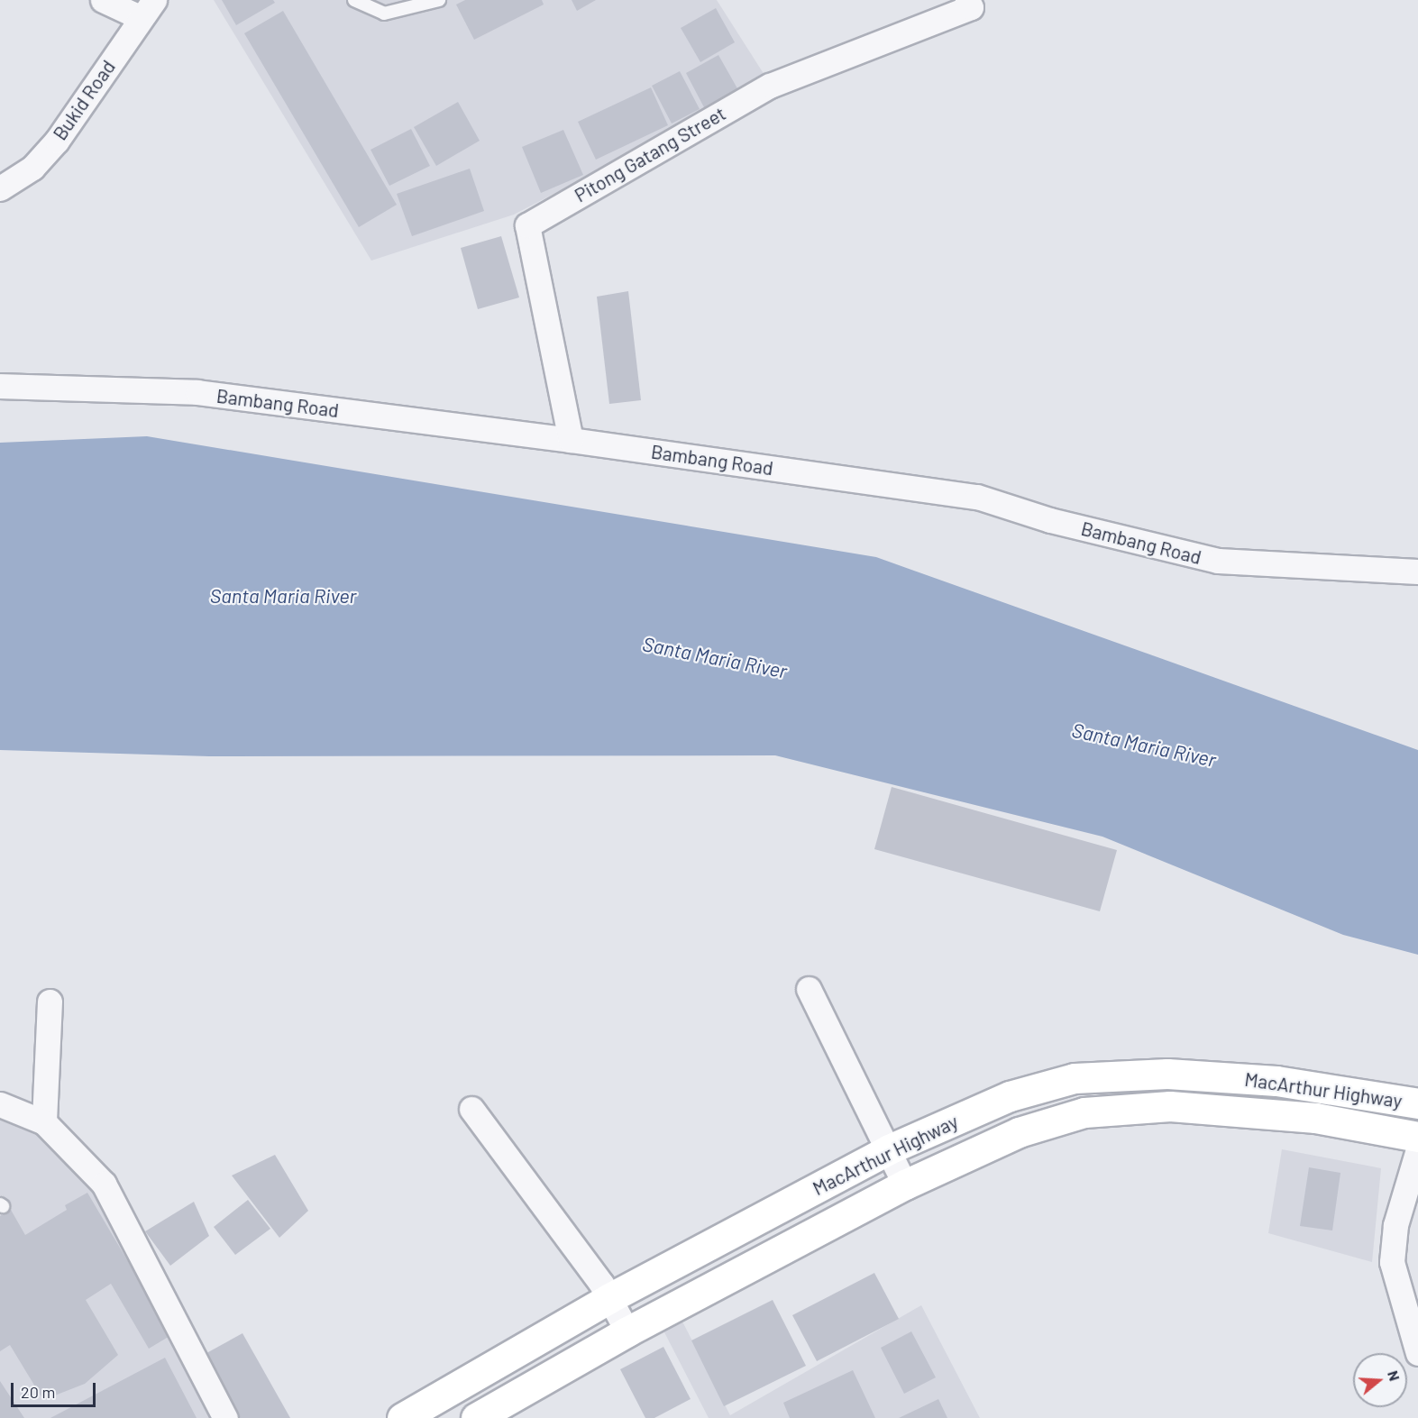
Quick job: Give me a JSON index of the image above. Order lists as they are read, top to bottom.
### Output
{
  "streets": {
    "highway": ["MacArthur Highway"],
    "street": ["Bukid Road", "Pitong Gatang Street", "Bambang Road"]
  },
  "crossings": [
    ["Pitong Gatang Street", "Bambang Road"]
  ],
  "water": ["Santa Maria River"],
  "scale_bar": "20 m",
  "north": "right"
}
